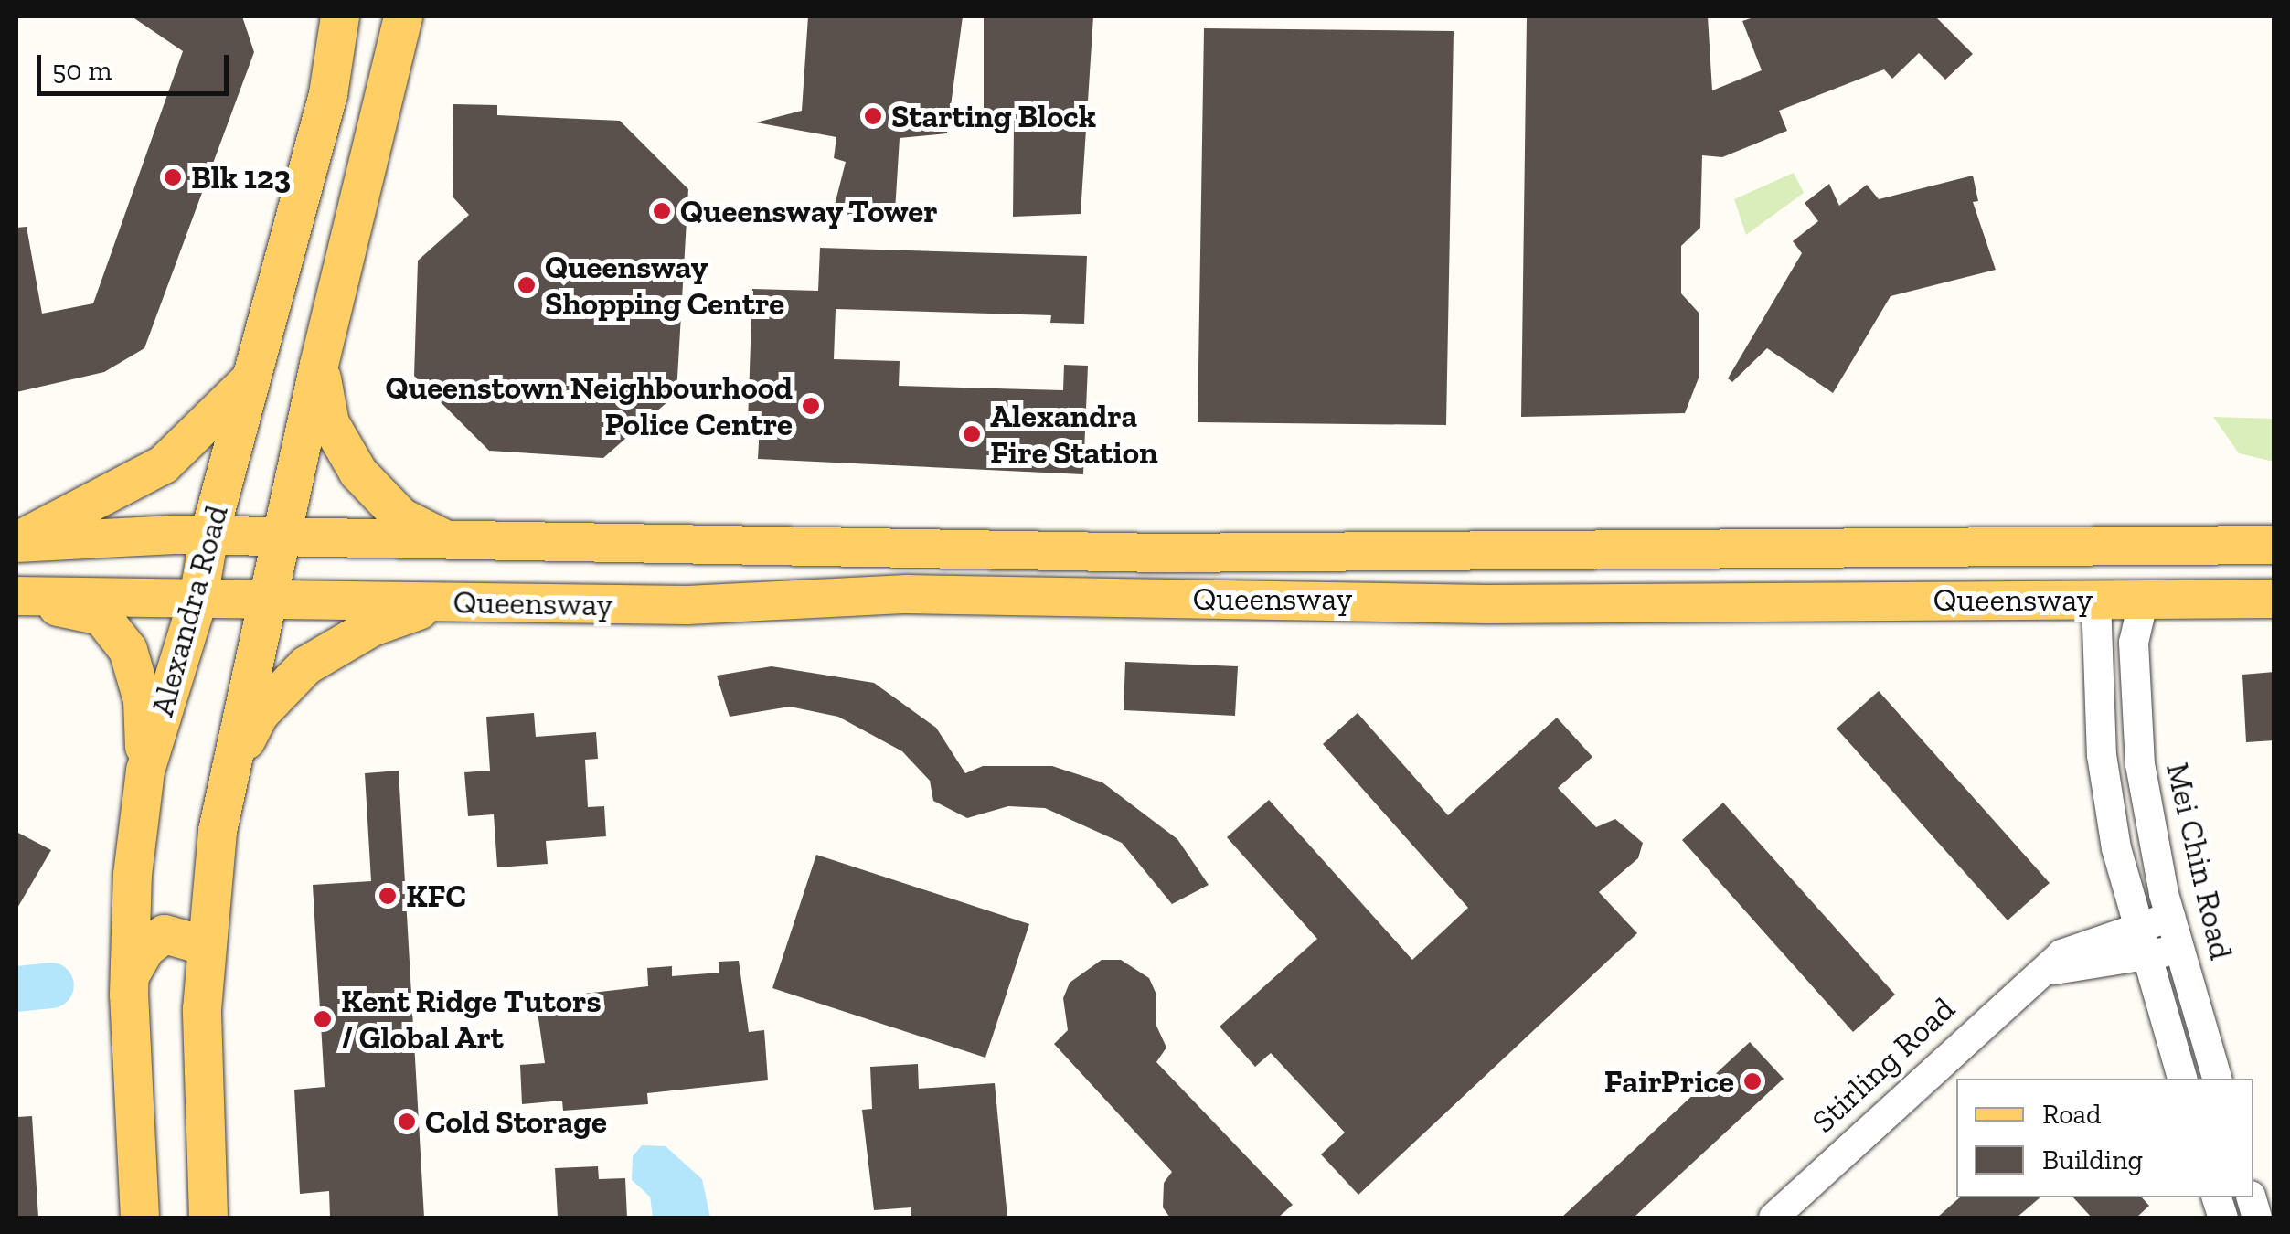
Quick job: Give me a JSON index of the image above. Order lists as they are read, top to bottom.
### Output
{
  "streets": {
    "main road": ["Queensway", "Alexandra Road"],
    "street": ["Mei Chin Road", "Stirling Road"]
  },
  "crossings": [
    ["Queensway", "Alexandra Road"],
    ["Queensway", "Mei Chin Road"],
    ["Mei Chin Road", "Stirling Road"]
  ],
  "places": [
    "Starting Block",
    "Blk 123",
    "Queensway Tower",
    "Queensway Shopping Centre",
    "Queenstown Neighbourhood Police Centre",
    "Alexandra Fire Station",
    "KFC",
    "Kent Ridge Tutors / Global Art",
    "FairPrice",
    "Cold Storage"
  ],
  "legend": ["Road", "Building"],
  "scale_bar": "50 m"
}
